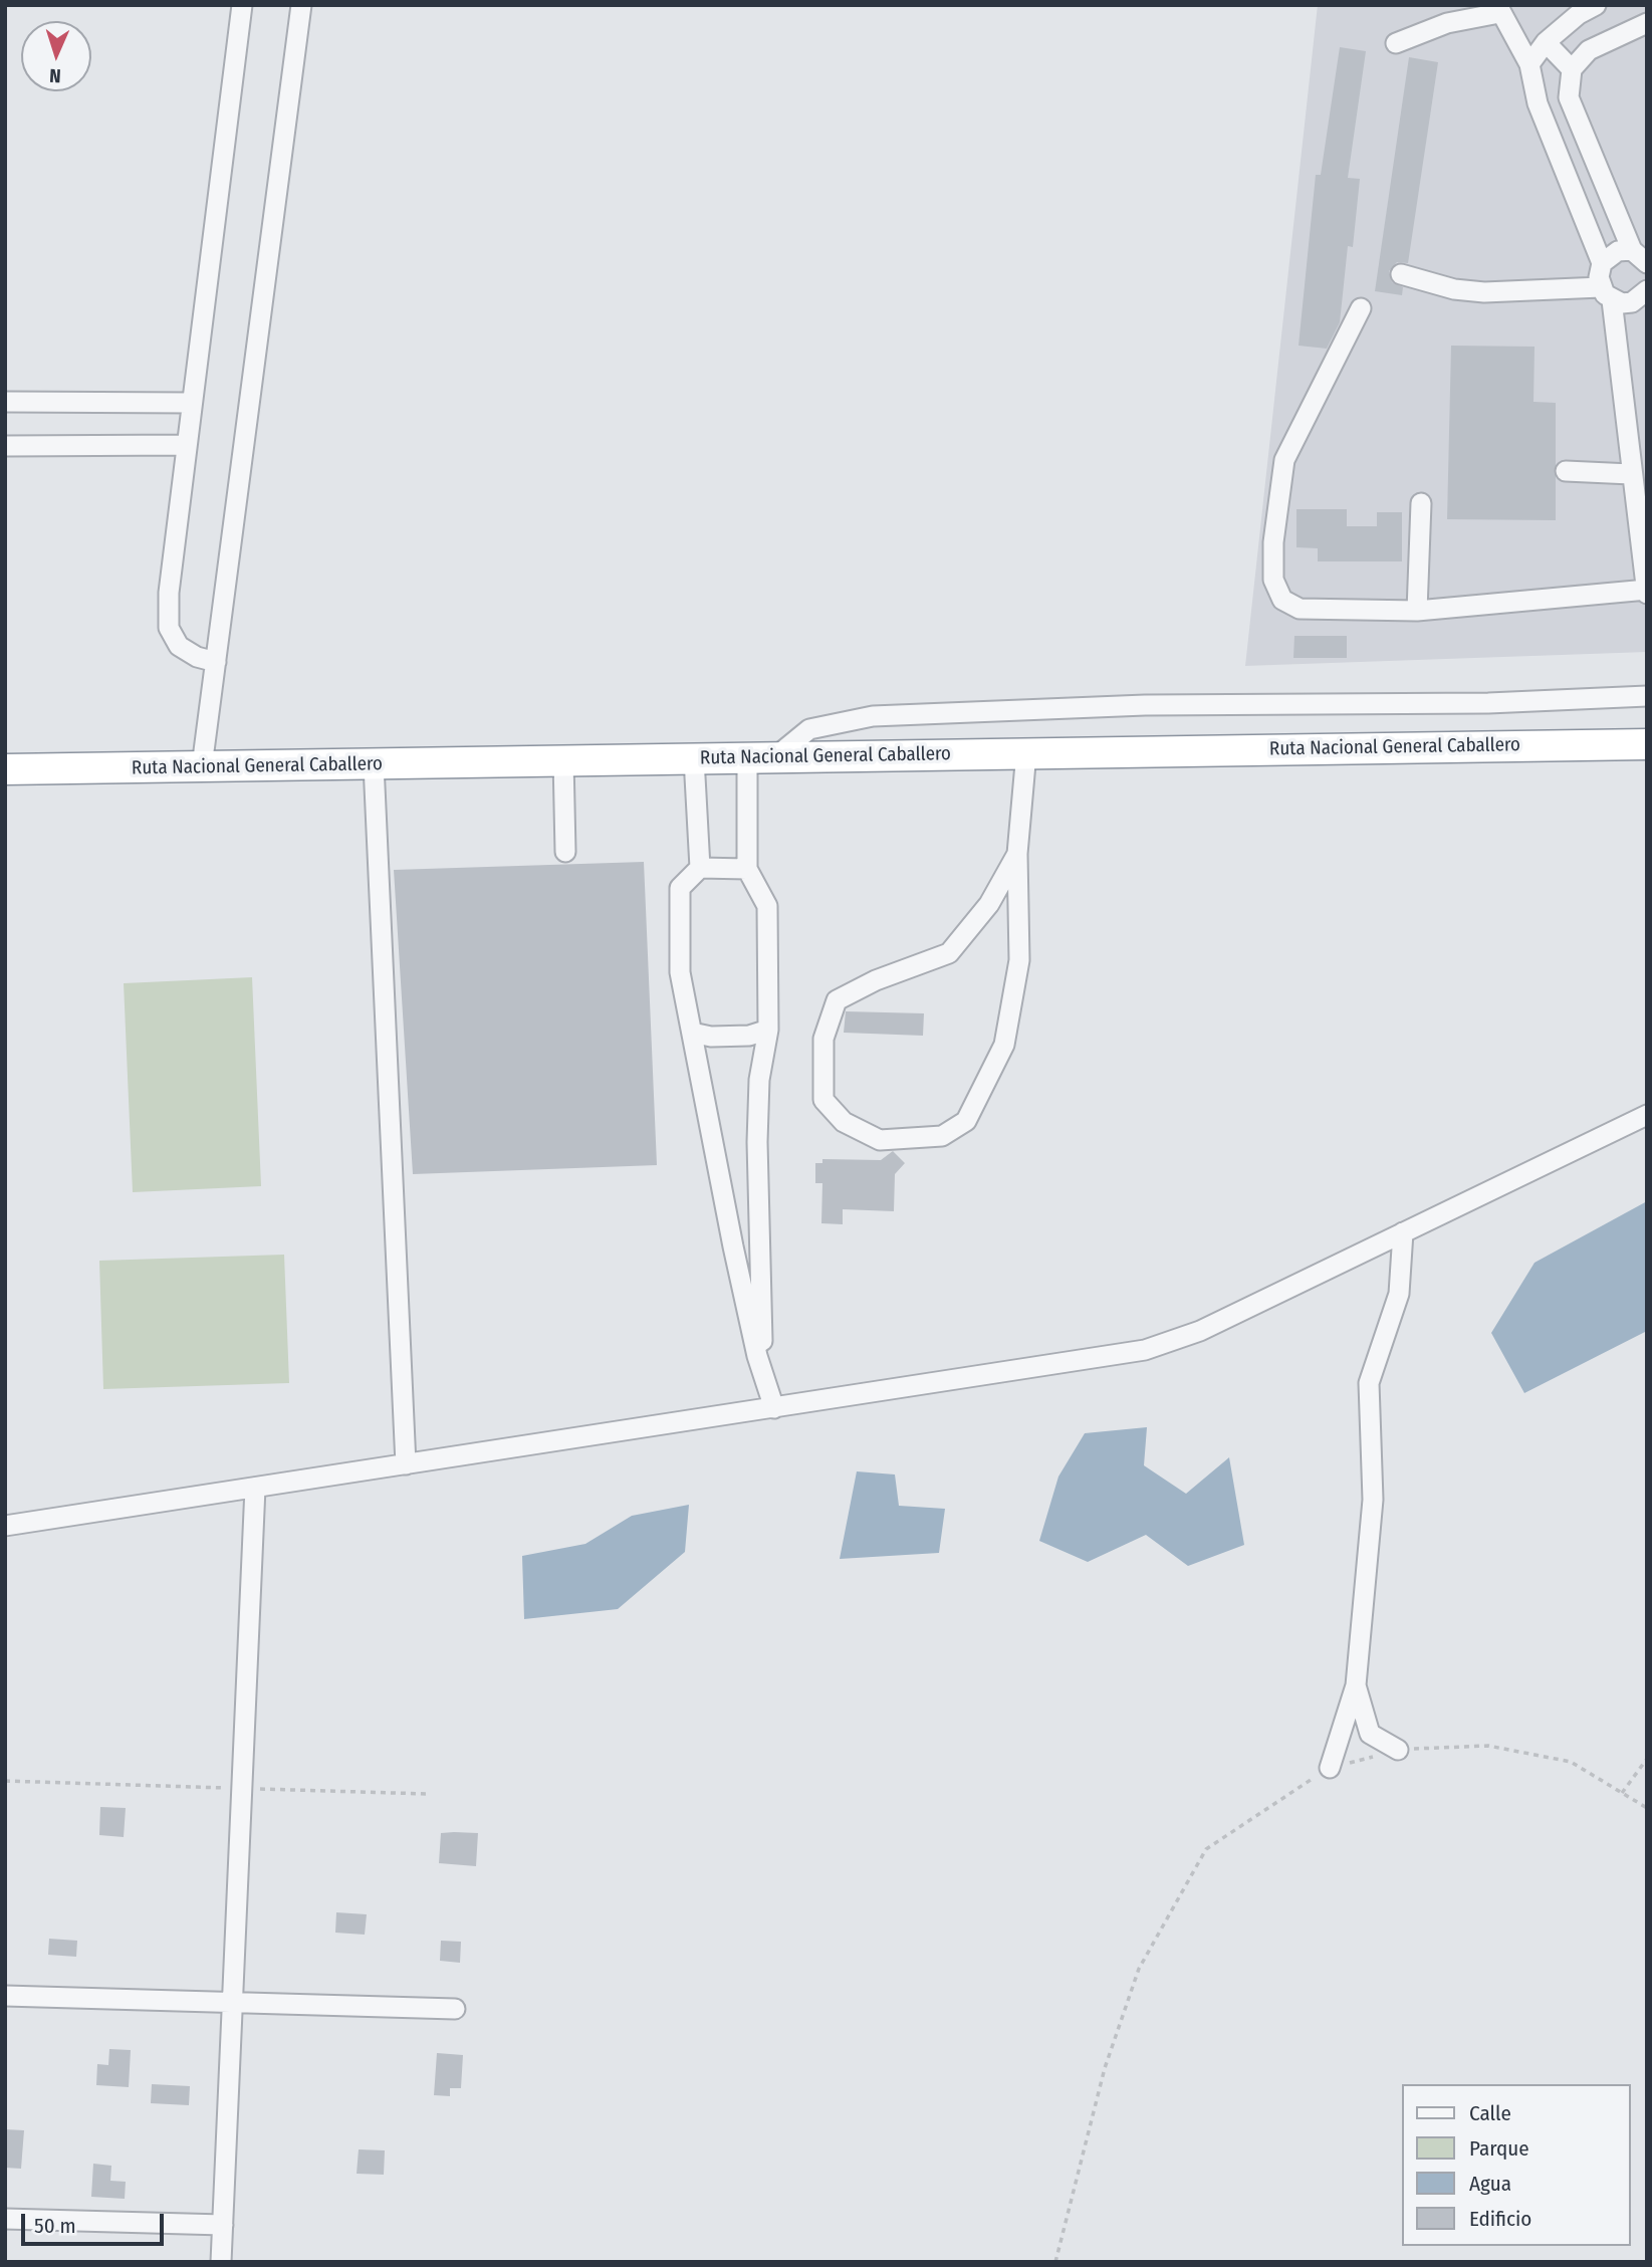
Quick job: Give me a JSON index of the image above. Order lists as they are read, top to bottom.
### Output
{
  "streets": {
    "highway": ["Ruta Nacional General Caballero"]
  },
  "legend": [
    "Calle",
    "Parque",
    "Agua",
    "Edificio"
  ],
  "scale_bar": "50 m",
  "north": "bottom"
}
